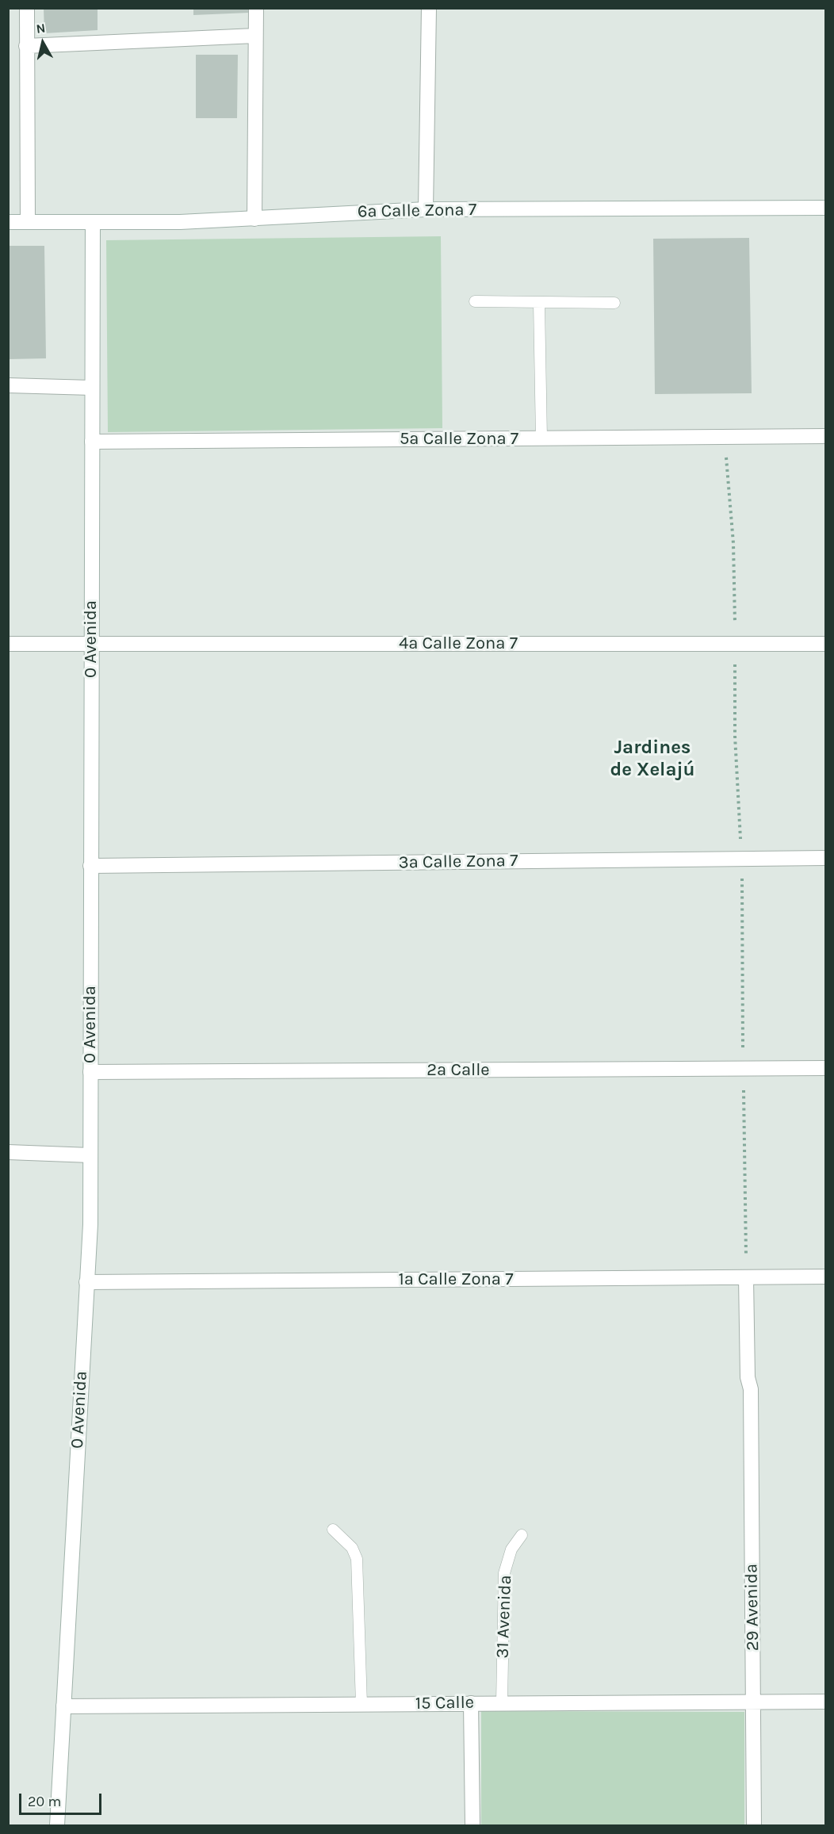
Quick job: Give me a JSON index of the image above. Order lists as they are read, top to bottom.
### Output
{
  "streets": {
    "street": [
      "6a Calle Zona 7",
      "5a Calle Zona 7",
      "0 Avenida",
      "4a Calle Zona 7",
      "3a Calle Zona 7",
      "2a Calle",
      "1a Calle Zona 7",
      "29 Avenida",
      "15 Calle"
    ],
    "lane": ["31 Avenida"]
  },
  "crossings": [
    ["6a Calle Zona 7", "0 Avenida"],
    ["5a Calle Zona 7", "0 Avenida"],
    ["0 Avenida", "4a Calle Zona 7"],
    ["0 Avenida", "3a Calle Zona 7"],
    ["0 Avenida", "2a Calle"],
    ["0 Avenida", "1a Calle Zona 7"],
    ["0 Avenida", "15 Calle"],
    ["1a Calle Zona 7", "29 Avenida"],
    ["29 Avenida", "15 Calle"],
    ["31 Avenida", "15 Calle"]
  ],
  "districts": ["Jardines de Xelajú"],
  "scale_bar": "20 m",
  "north": "top"
}
